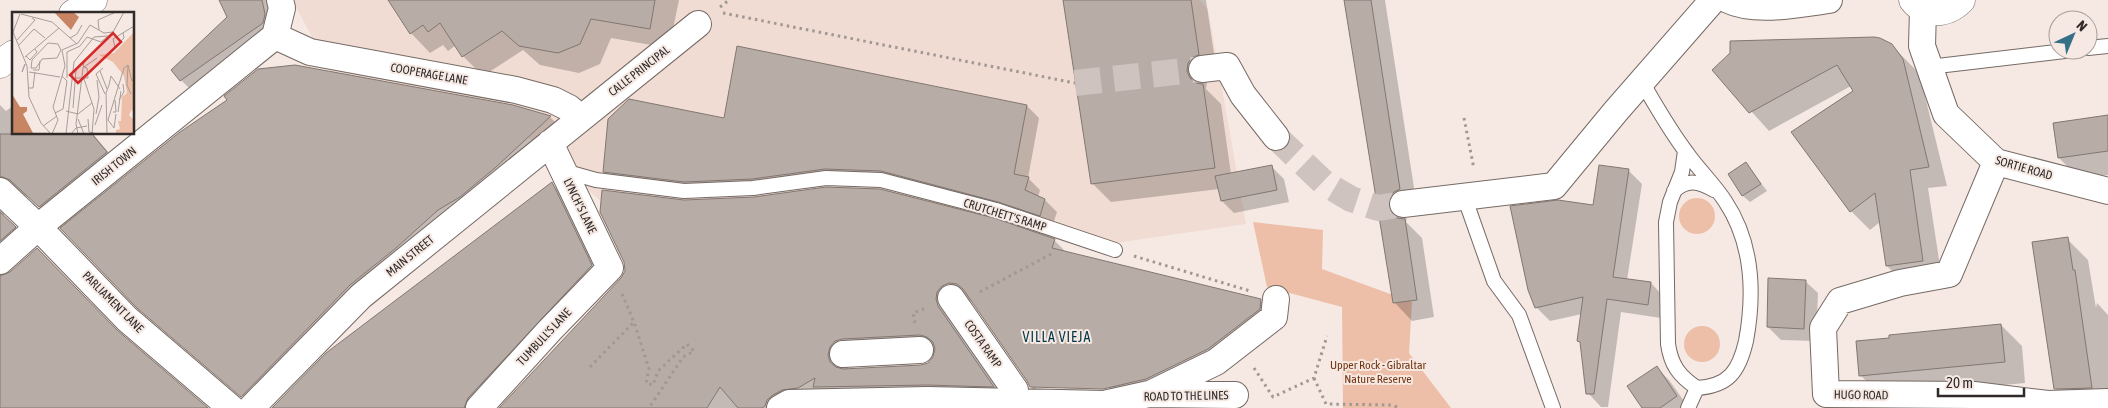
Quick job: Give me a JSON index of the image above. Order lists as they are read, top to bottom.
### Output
{
  "streets": {
    "street": [
      "CALLE PRINCIPAL",
      "COOPERAGE LANE",
      "IRISH TOWN",
      "SORTIE ROAD",
      "LYNCH'S LANE",
      "MAIN STREET",
      "PARLIAMENT LANE",
      "TUMBULL'S LANE",
      "COSTA RAMP",
      "HUGO ROAD",
      "ROAD TO THE LINES"
    ],
    "lane": ["CRUTCHETT'S RAMP"]
  },
  "crossings": [
    ["CALLE PRINCIPAL", "COOPERAGE LANE"],
    ["CALLE PRINCIPAL", "MAIN STREET"],
    ["COOPERAGE LANE", "IRISH TOWN"],
    ["COOPERAGE LANE", "MAIN STREET"],
    ["IRISH TOWN", "PARLIAMENT LANE"],
    ["SORTIE ROAD", "HUGO ROAD"],
    ["LYNCH'S LANE", "CRUTCHETT'S RAMP"],
    ["LYNCH'S LANE", "MAIN STREET"],
    ["LYNCH'S LANE", "TUMBULL'S LANE"]
  ],
  "districts": ["VILLA VIEJA"],
  "parks": ["Upper Rock - Gibraltar Nature Reserve"],
  "scale_bar": "20 m",
  "north": "top right"
}
